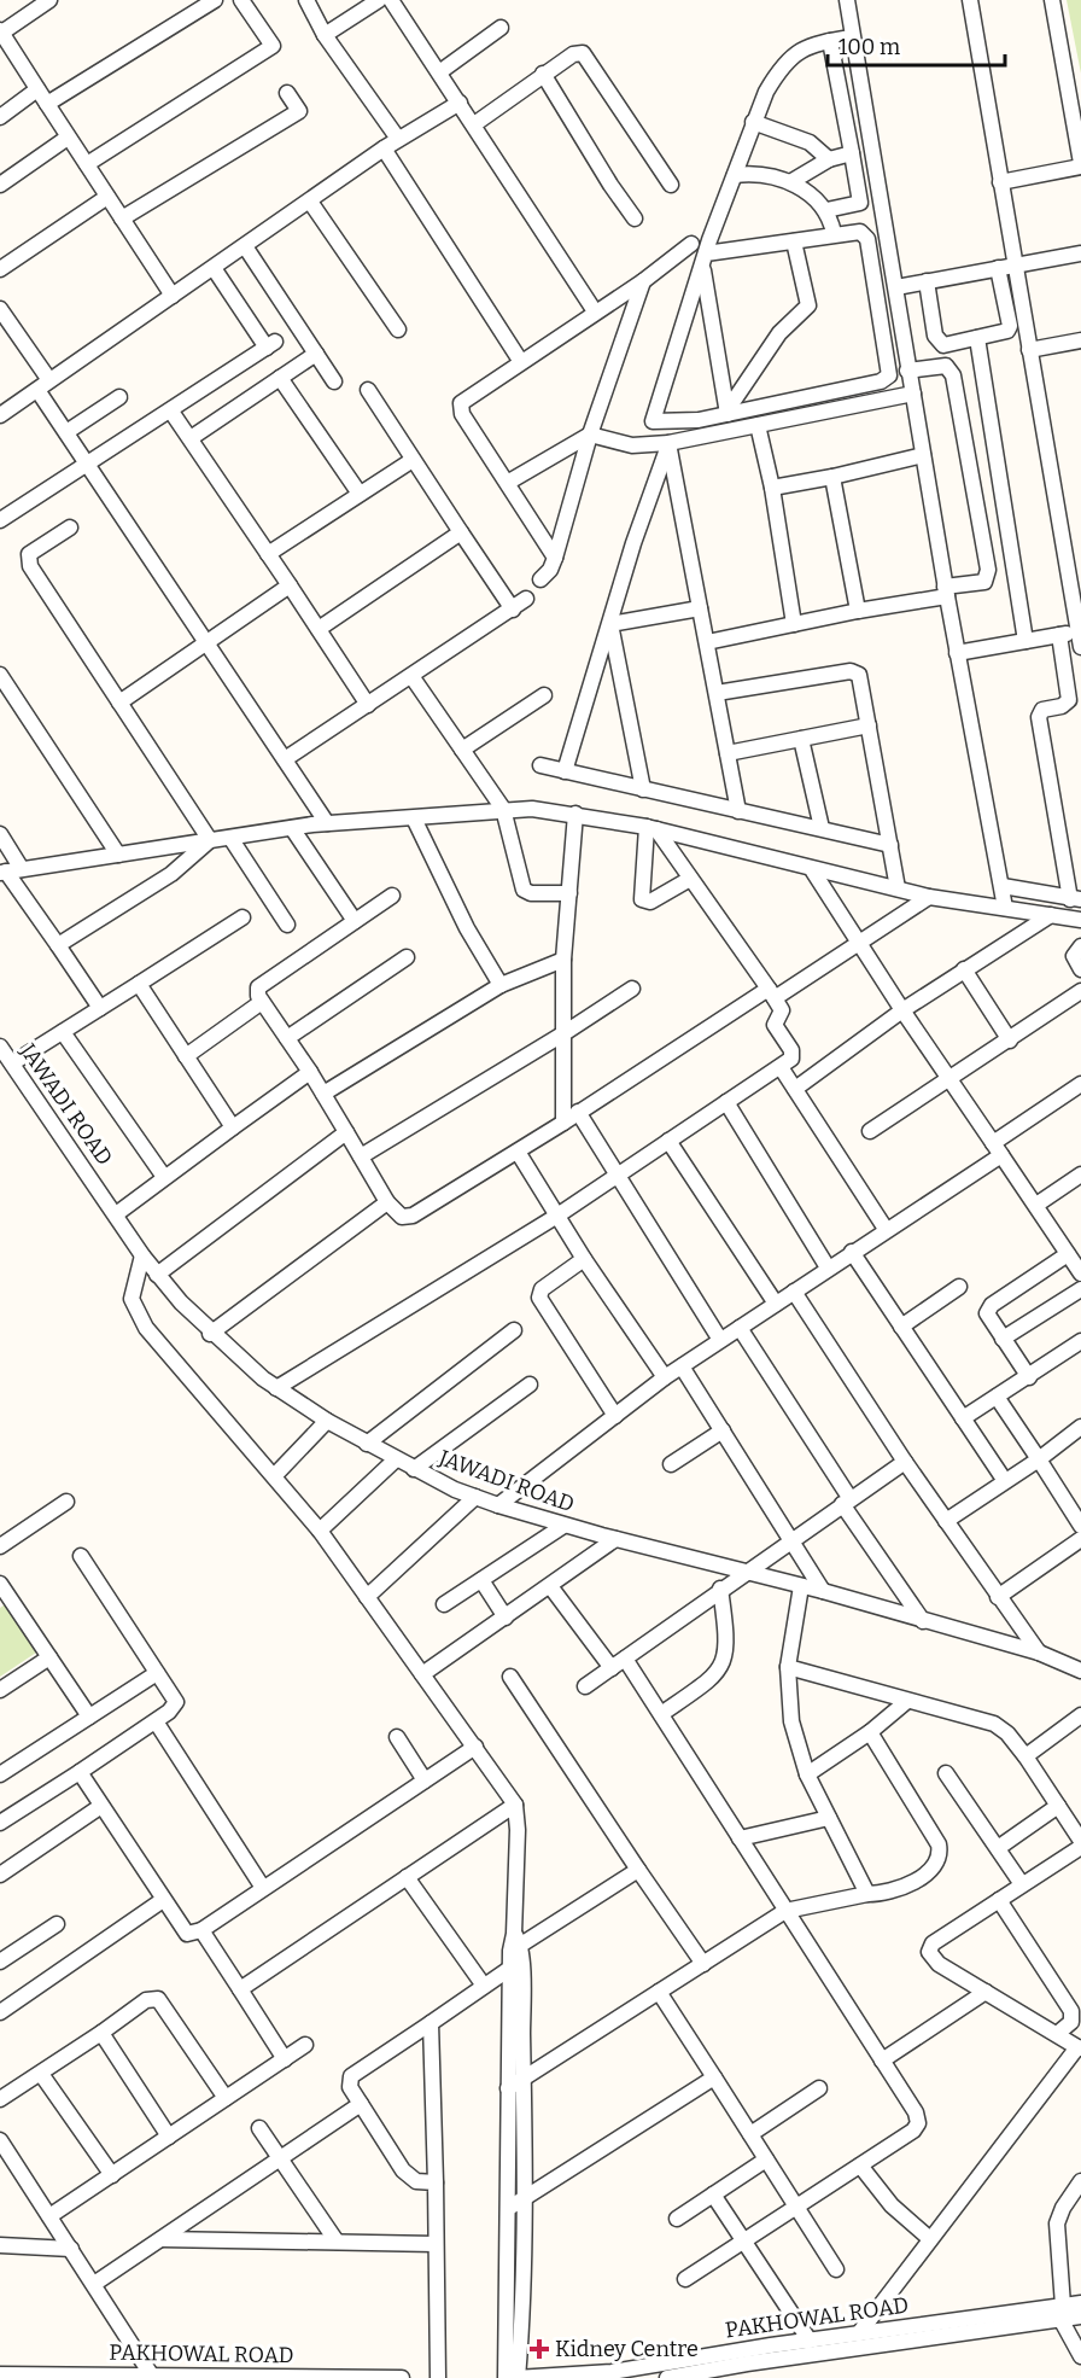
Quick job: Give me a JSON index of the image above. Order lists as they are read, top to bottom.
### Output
{
  "streets": {
    "street": ["JAWADI ROAD", "PAKHOWAL ROAD"]
  },
  "places": {
    "health": ["Kidney Centre"]
  },
  "scale_bar": "100 m"
}
